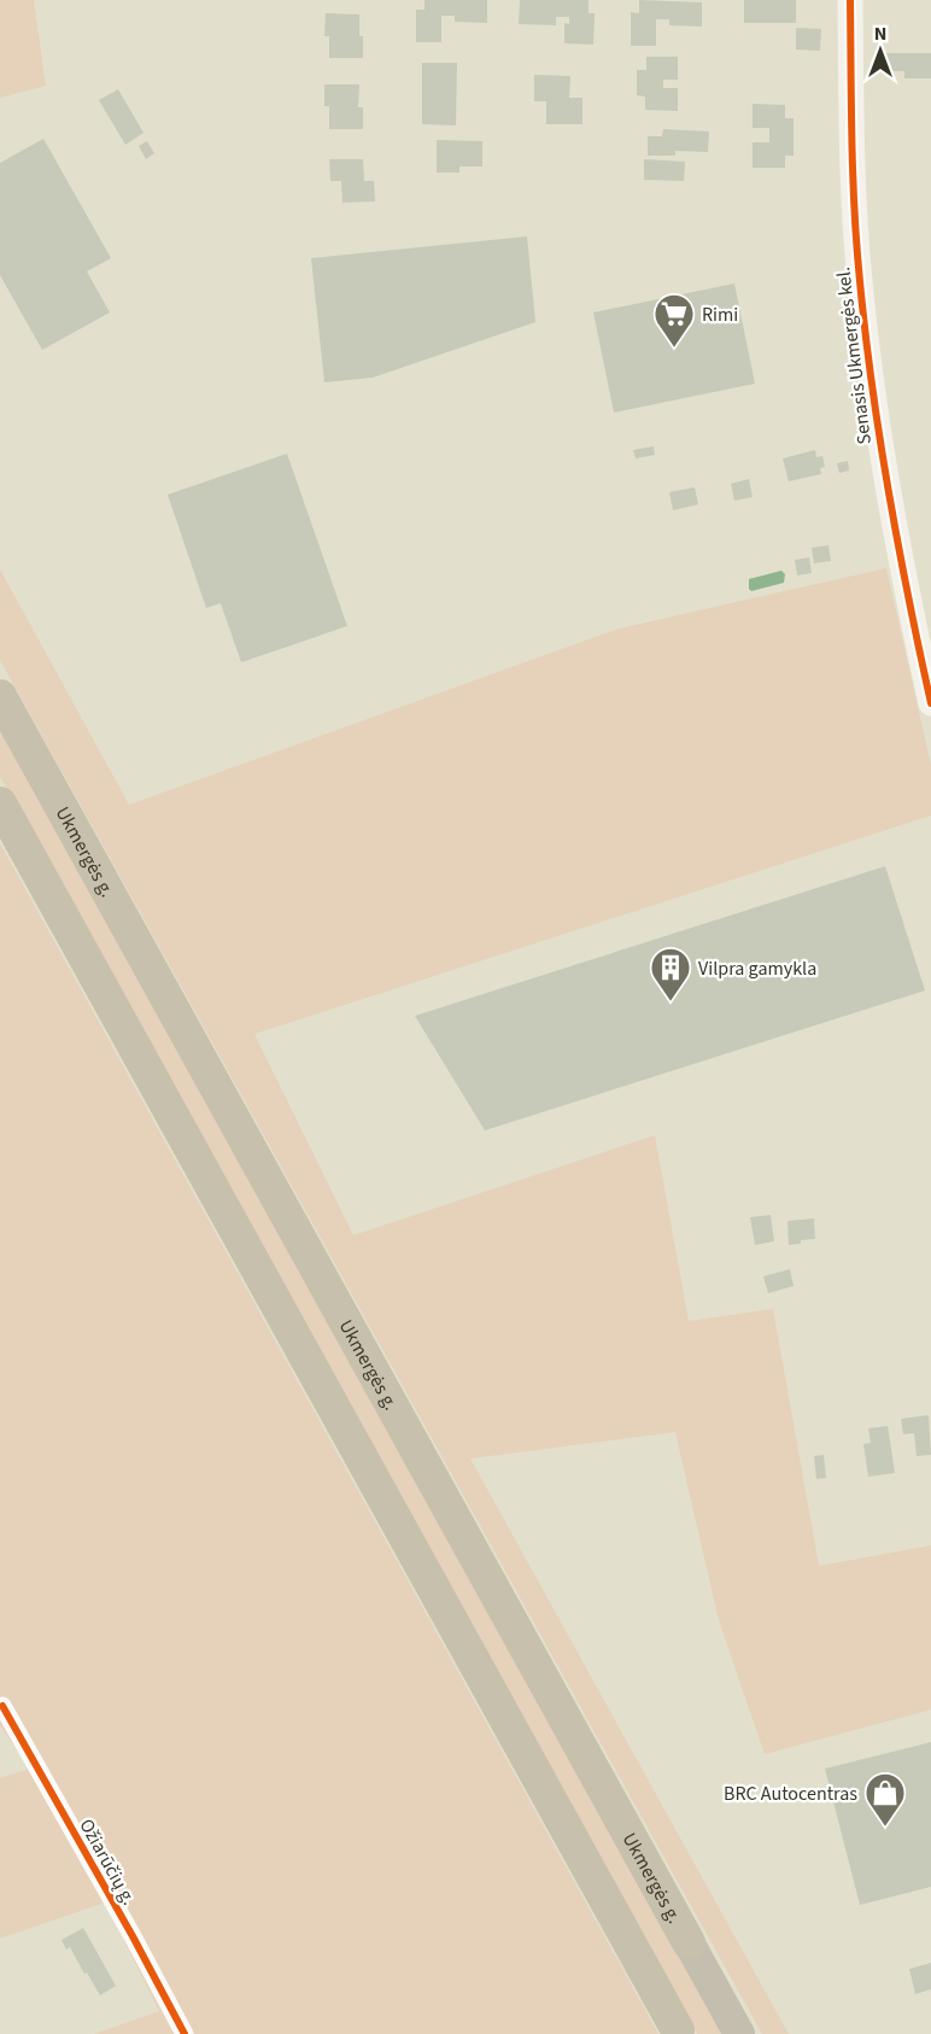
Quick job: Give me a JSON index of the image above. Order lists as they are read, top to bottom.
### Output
{
  "streets": {
    "highway": ["Ukmergės g."],
    "main road": ["Senasis Ukmergės kel."],
    "street": ["Ožiarūčių g."]
  },
  "places": {
    "supermarket": ["Rimi"],
    "building": ["Vilpra gamykla"],
    "shop": ["BRC Autocentras"]
  },
  "north": "top"
}
